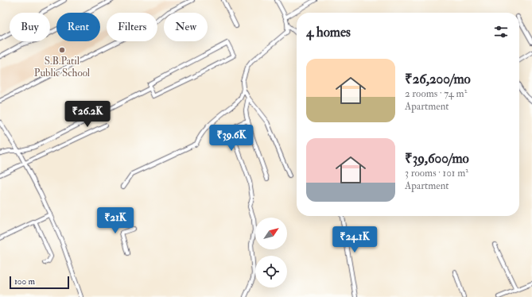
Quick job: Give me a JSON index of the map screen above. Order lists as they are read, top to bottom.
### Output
{
  "places": ["S.B.Patil Public School"],
  "scale_bar": "100 m",
  "north": "top right",
  "page": {
    "chip": [
      "Buy",
      "Rent",
      "Filters",
      "New"
    ],
    "heading": "4 homes",
    "list": [
      {
        "name": "₹26,200/mo",
        "note": "2 rooms · 74 m² · Apartment"
      },
      {
        "name": "₹39,600/mo",
        "note": "3 rooms · 101 m² · Apartment"
      }
    ],
    "price": [
      "₹26.2K",
      "₹39.6K",
      "₹21K",
      "₹24.1K"
    ],
    "scale": "100 m"
  }
}
